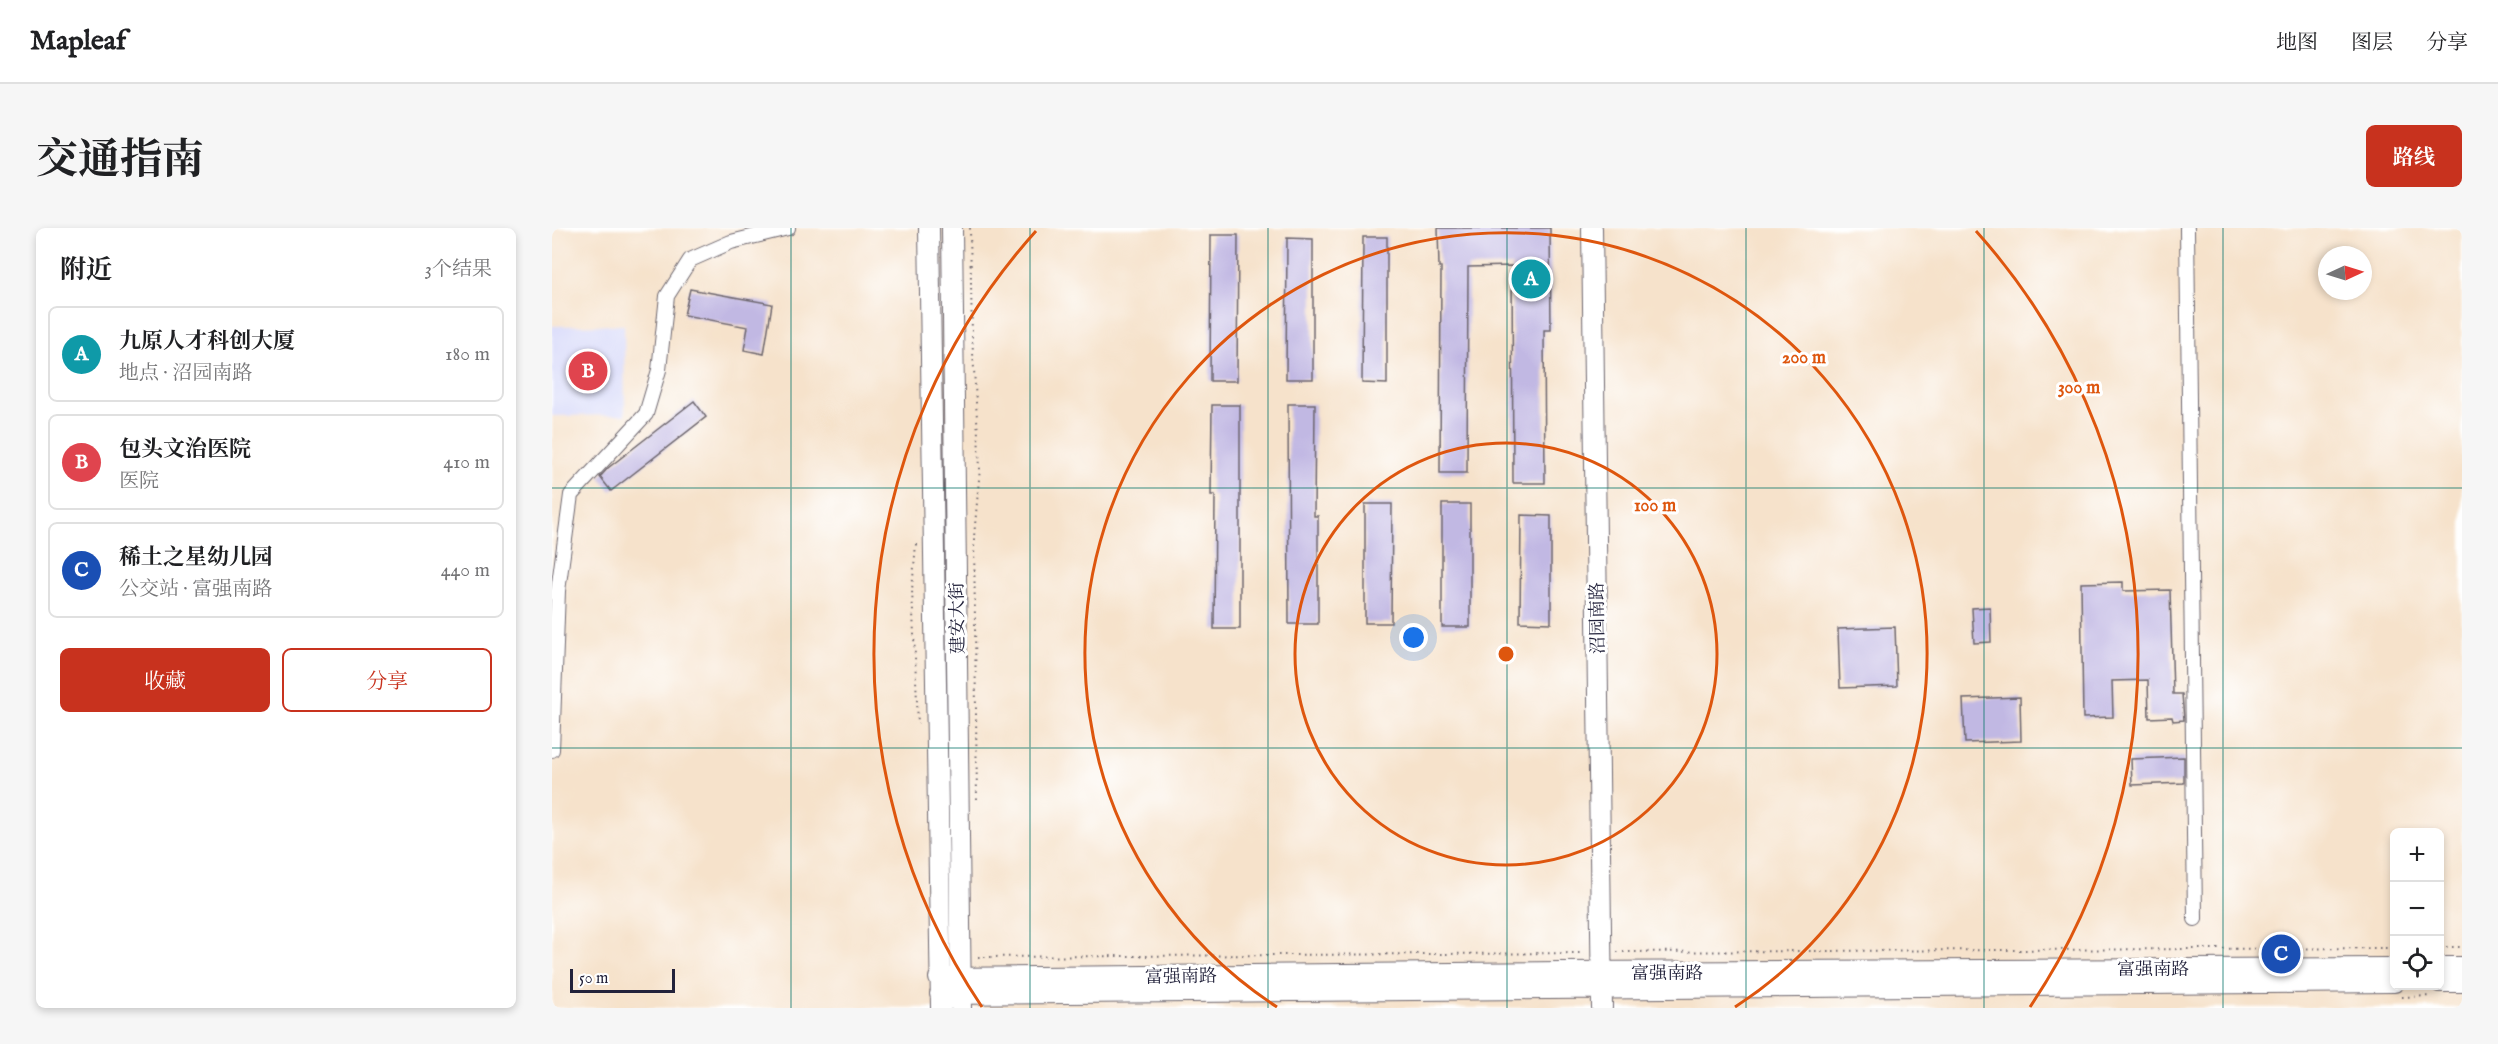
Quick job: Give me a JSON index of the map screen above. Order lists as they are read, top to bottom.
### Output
{
  "streets": {
    "main road": ["建安大街", "沼园南路", "富强南路"]
  },
  "crossings": [
    ["建安大街", "富强南路"],
    ["沼园南路", "富强南路"]
  ],
  "scale_bar": "50 m",
  "north": "right",
  "page": {
    "header": "Mapleaf",
    "nav": ["地图", "图层", "分享"],
    "title": "交通指南",
    "buttons": [
      "路线",
      ["收藏", "分享"]
    ],
    "heading": ["附近", "3个结果"],
    "pins": ["A", "B", "C"],
    "list": [
      {
        "mark": "A",
        "name": "九原人才科创大厦",
        "note": "地点 · 沼园南路",
        "value": "180 m"
      },
      {
        "mark": "B",
        "name": "包头文治医院",
        "note": "医院",
        "value": "410 m"
      },
      {
        "mark": "C",
        "name": "稀土之星幼儿园",
        "note": "公交站 · 富强南路",
        "value": "440 m"
      }
    ],
    "map_buttons": ["+", "−"],
    "scale": "50 m"
  },
  "rings": ["200 m", "300 m", "100 m"]
}
